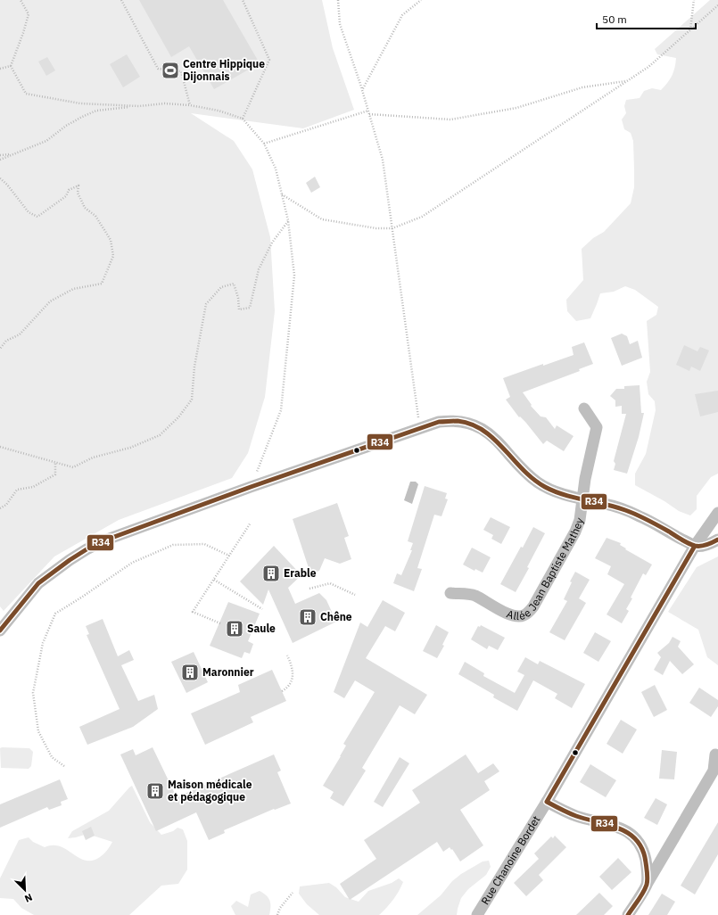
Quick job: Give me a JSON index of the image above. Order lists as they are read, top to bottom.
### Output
{
  "streets": {
    "street": ["Allée Jean Baptiste Mathey", "Rue Chanoine Bordet"]
  },
  "places": {
    "sports": ["Centre Hippique Dijonnais"],
    "building": [
      "Erable",
      "Chêne",
      "Saule",
      "Maronnier",
      "Maison médicale et pédagogique"
    ]
  },
  "lines": ["transit line R34"],
  "scale_bar": "50 m",
  "north": "bottom right"
}
